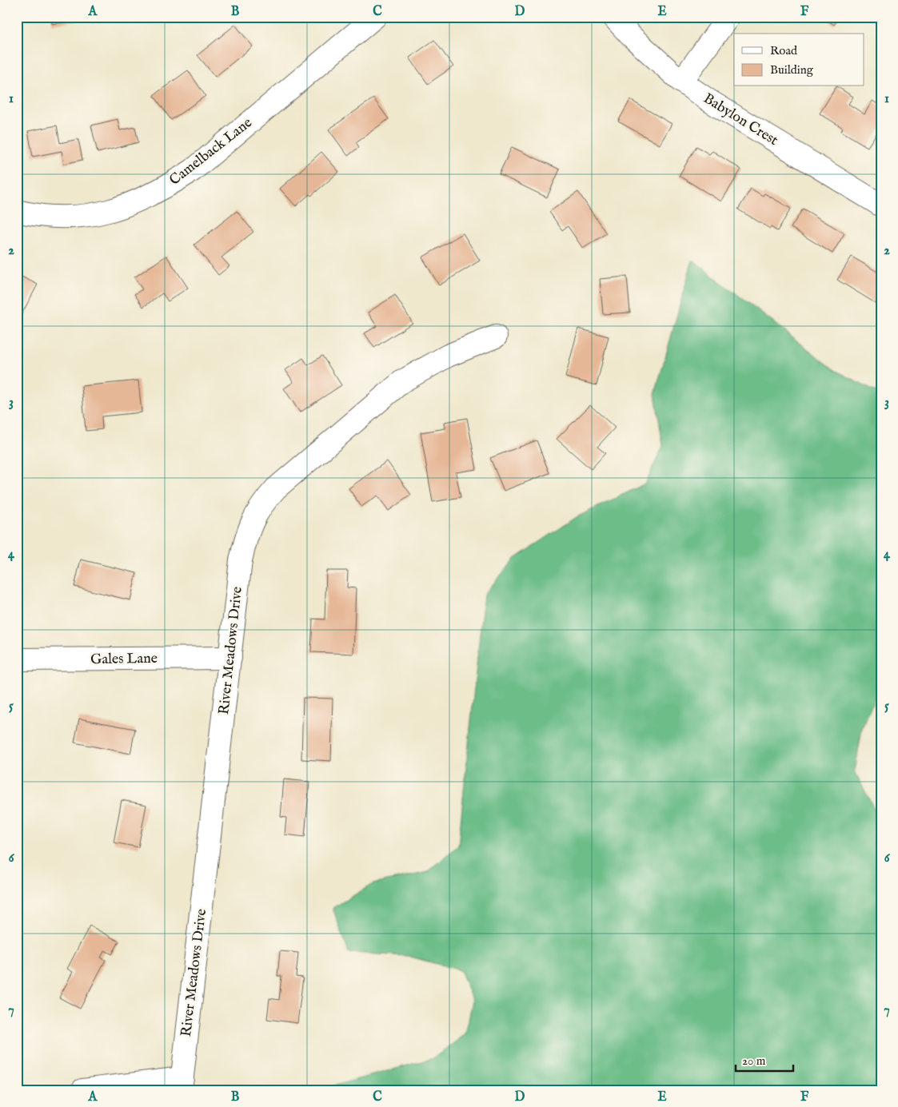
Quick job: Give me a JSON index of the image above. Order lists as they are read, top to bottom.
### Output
{
  "streets": {
    "street": [
      "Babylon Crest",
      "Camelback Lane",
      "River Meadows Drive",
      "Gales Lane"
    ]
  },
  "crossings": [
    ["River Meadows Drive", "Gales Lane"]
  ],
  "legend": ["Road", "Building"],
  "scale_bar": "20 m",
  "grid": {
    "columns": [
      "A",
      "B",
      "C",
      "D",
      "E",
      "F"
    ],
    "rows": [
      "1",
      "2",
      "3",
      "4",
      "5",
      "6",
      "7"
    ]
  }
}
